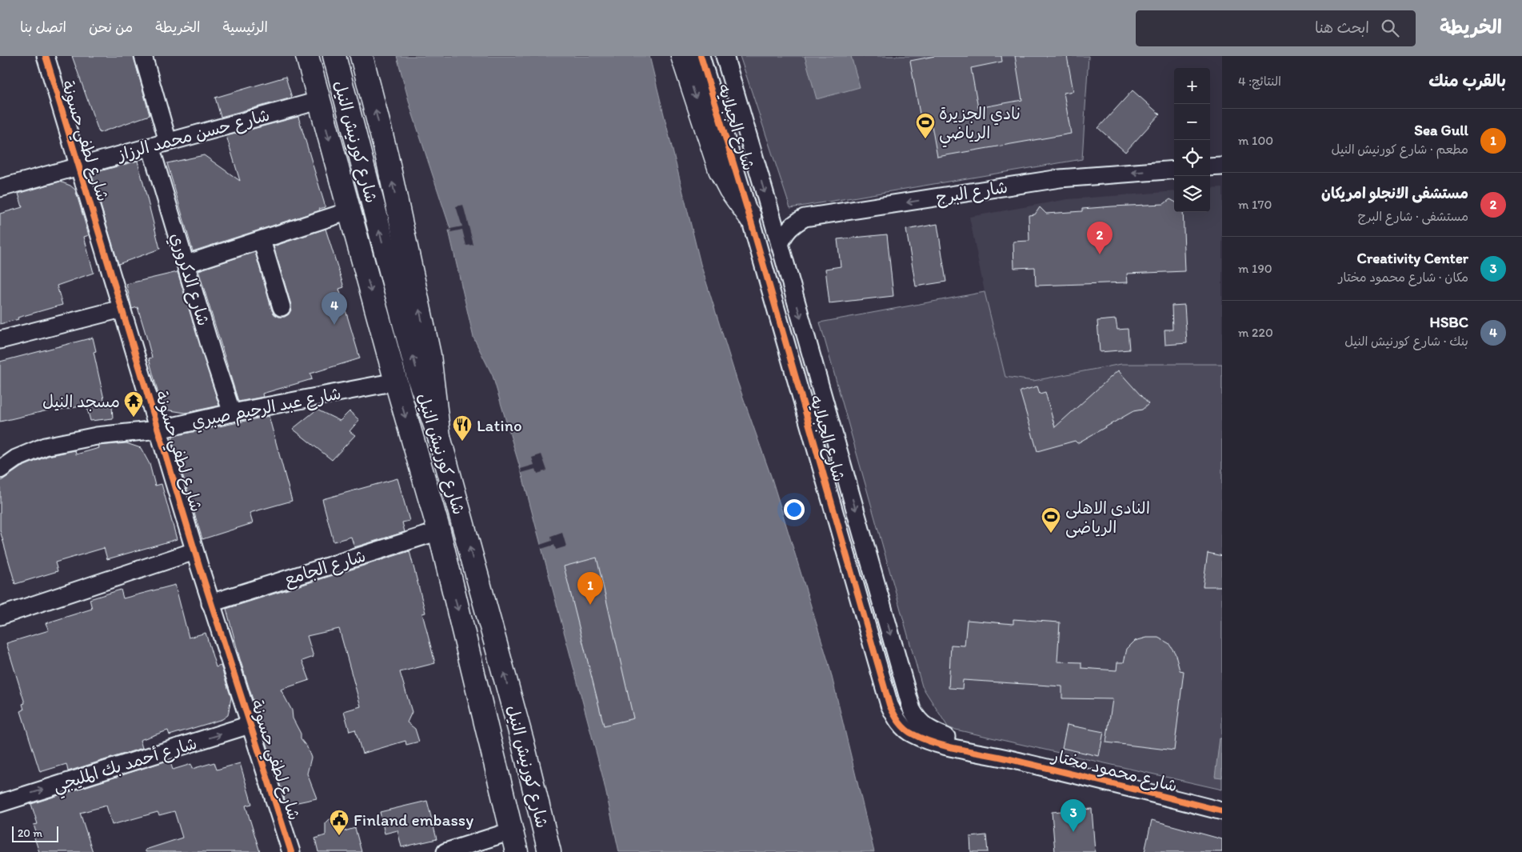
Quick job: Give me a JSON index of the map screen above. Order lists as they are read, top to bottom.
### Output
{
  "streets": {
    "main road": ["شارع كورنيش النيل"],
    "street": [
      "شارع الجبلايه",
      "شارع حسن محمد الرزاز",
      "شارع لطفي حسونة",
      "شارع البرج",
      "شارع الدكروري",
      "شارع عبد الرحيم صبري",
      "شارع الجامع",
      "شارع أحمد بك المليجي",
      "شارع محمود مختار"
    ]
  },
  "crossings": [
    ["شارع الجبلايه", "شارع البرج"],
    ["شارع الجبلايه", "شارع محمود مختار"],
    ["شارع حسن محمد الرزاز", "شارع لطفي حسونة"],
    ["شارع حسن محمد الرزاز", "شارع كورنيش النيل"],
    ["شارع حسن محمد الرزاز", "شارع الدكروري"],
    ["شارع لطفي حسونة", "شارع عبد الرحيم صبري"],
    ["شارع لطفي حسونة", "شارع الجامع"],
    ["شارع لطفي حسونة", "شارع أحمد بك المليجي"],
    ["شارع كورنيش النيل", "شارع عبد الرحيم صبري"],
    ["شارع كورنيش النيل", "شارع الجامع"],
    ["شارع الدكروري", "شارع عبد الرحيم صبري"]
  ],
  "one_way": ["شارع البرج", "شارع أحمد بك المليجي"],
  "places": {
    "sports": ["نادي الجزيرة الرياضي", "النادى الاهلى الرياضى"],
    "temple": ["مسجد النيل"],
    "restaurant": ["Latino"],
    "public building": ["Finland embassy"]
  },
  "scale_bar": "20 m",
  "page": {
    "header": "الخريطة",
    "search": "ابحث هنا",
    "nav": [
      "الرئيسية",
      "الخريطة",
      "من نحن",
      "اتصل بنا"
    ],
    "heading": ["بالقرب منك", "النتائج: 4"],
    "map_buttons": ["+", "−"],
    "list": [
      {
        "mark": "1",
        "name": "Sea Gull",
        "note": "مطعم · شارع كورنيش النيل",
        "value": "100 m"
      },
      {
        "mark": "2",
        "name": "مستشفى الانجلو امريكان",
        "note": "مستشفى · شارع البرج",
        "value": "170 m"
      },
      {
        "mark": "3",
        "name": "Creativity Center",
        "note": "مكان · شارع محمود مختار",
        "value": "190 m"
      },
      {
        "mark": "4",
        "name": "HSBC",
        "note": "بنك · شارع كورنيش النيل",
        "value": "220 m"
      }
    ],
    "pins": [
      "2",
      "4",
      "1",
      "3"
    ],
    "scale": "20 m"
  }
}
